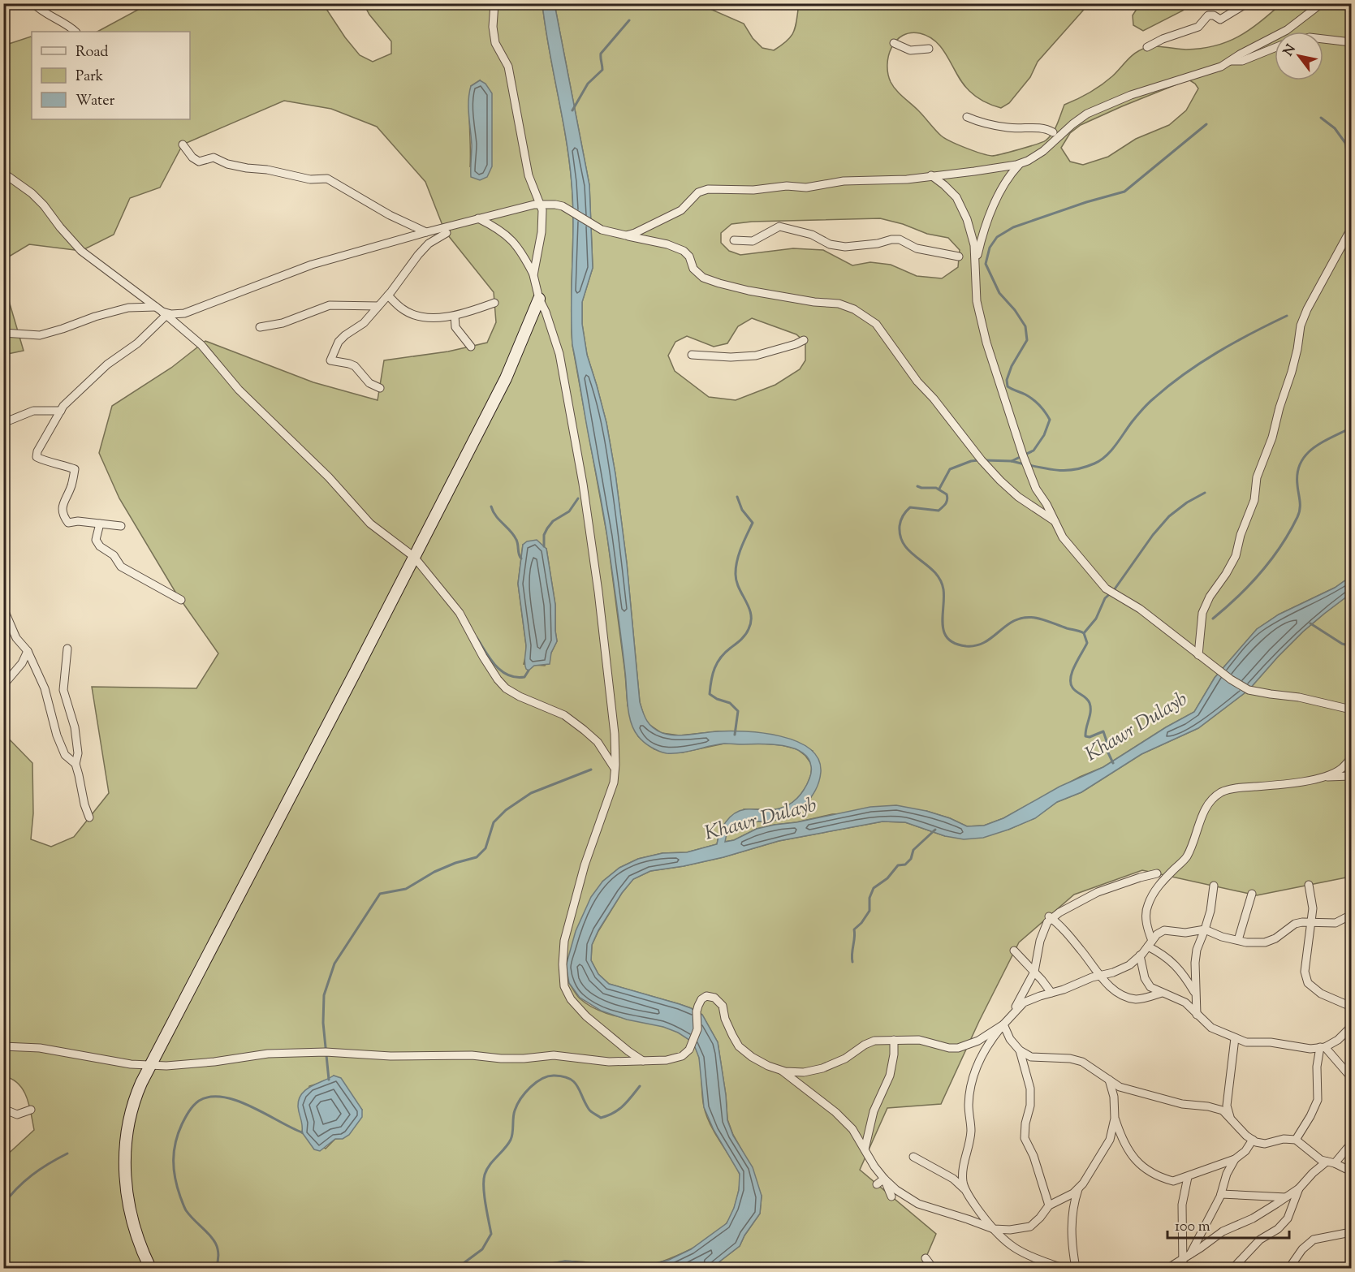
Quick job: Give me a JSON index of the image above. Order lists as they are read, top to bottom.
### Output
{
  "water": ["Khawr Dulayb"],
  "legend": ["Road", "Park", "Water"],
  "scale_bar": "100 m",
  "north": "top left"
}
